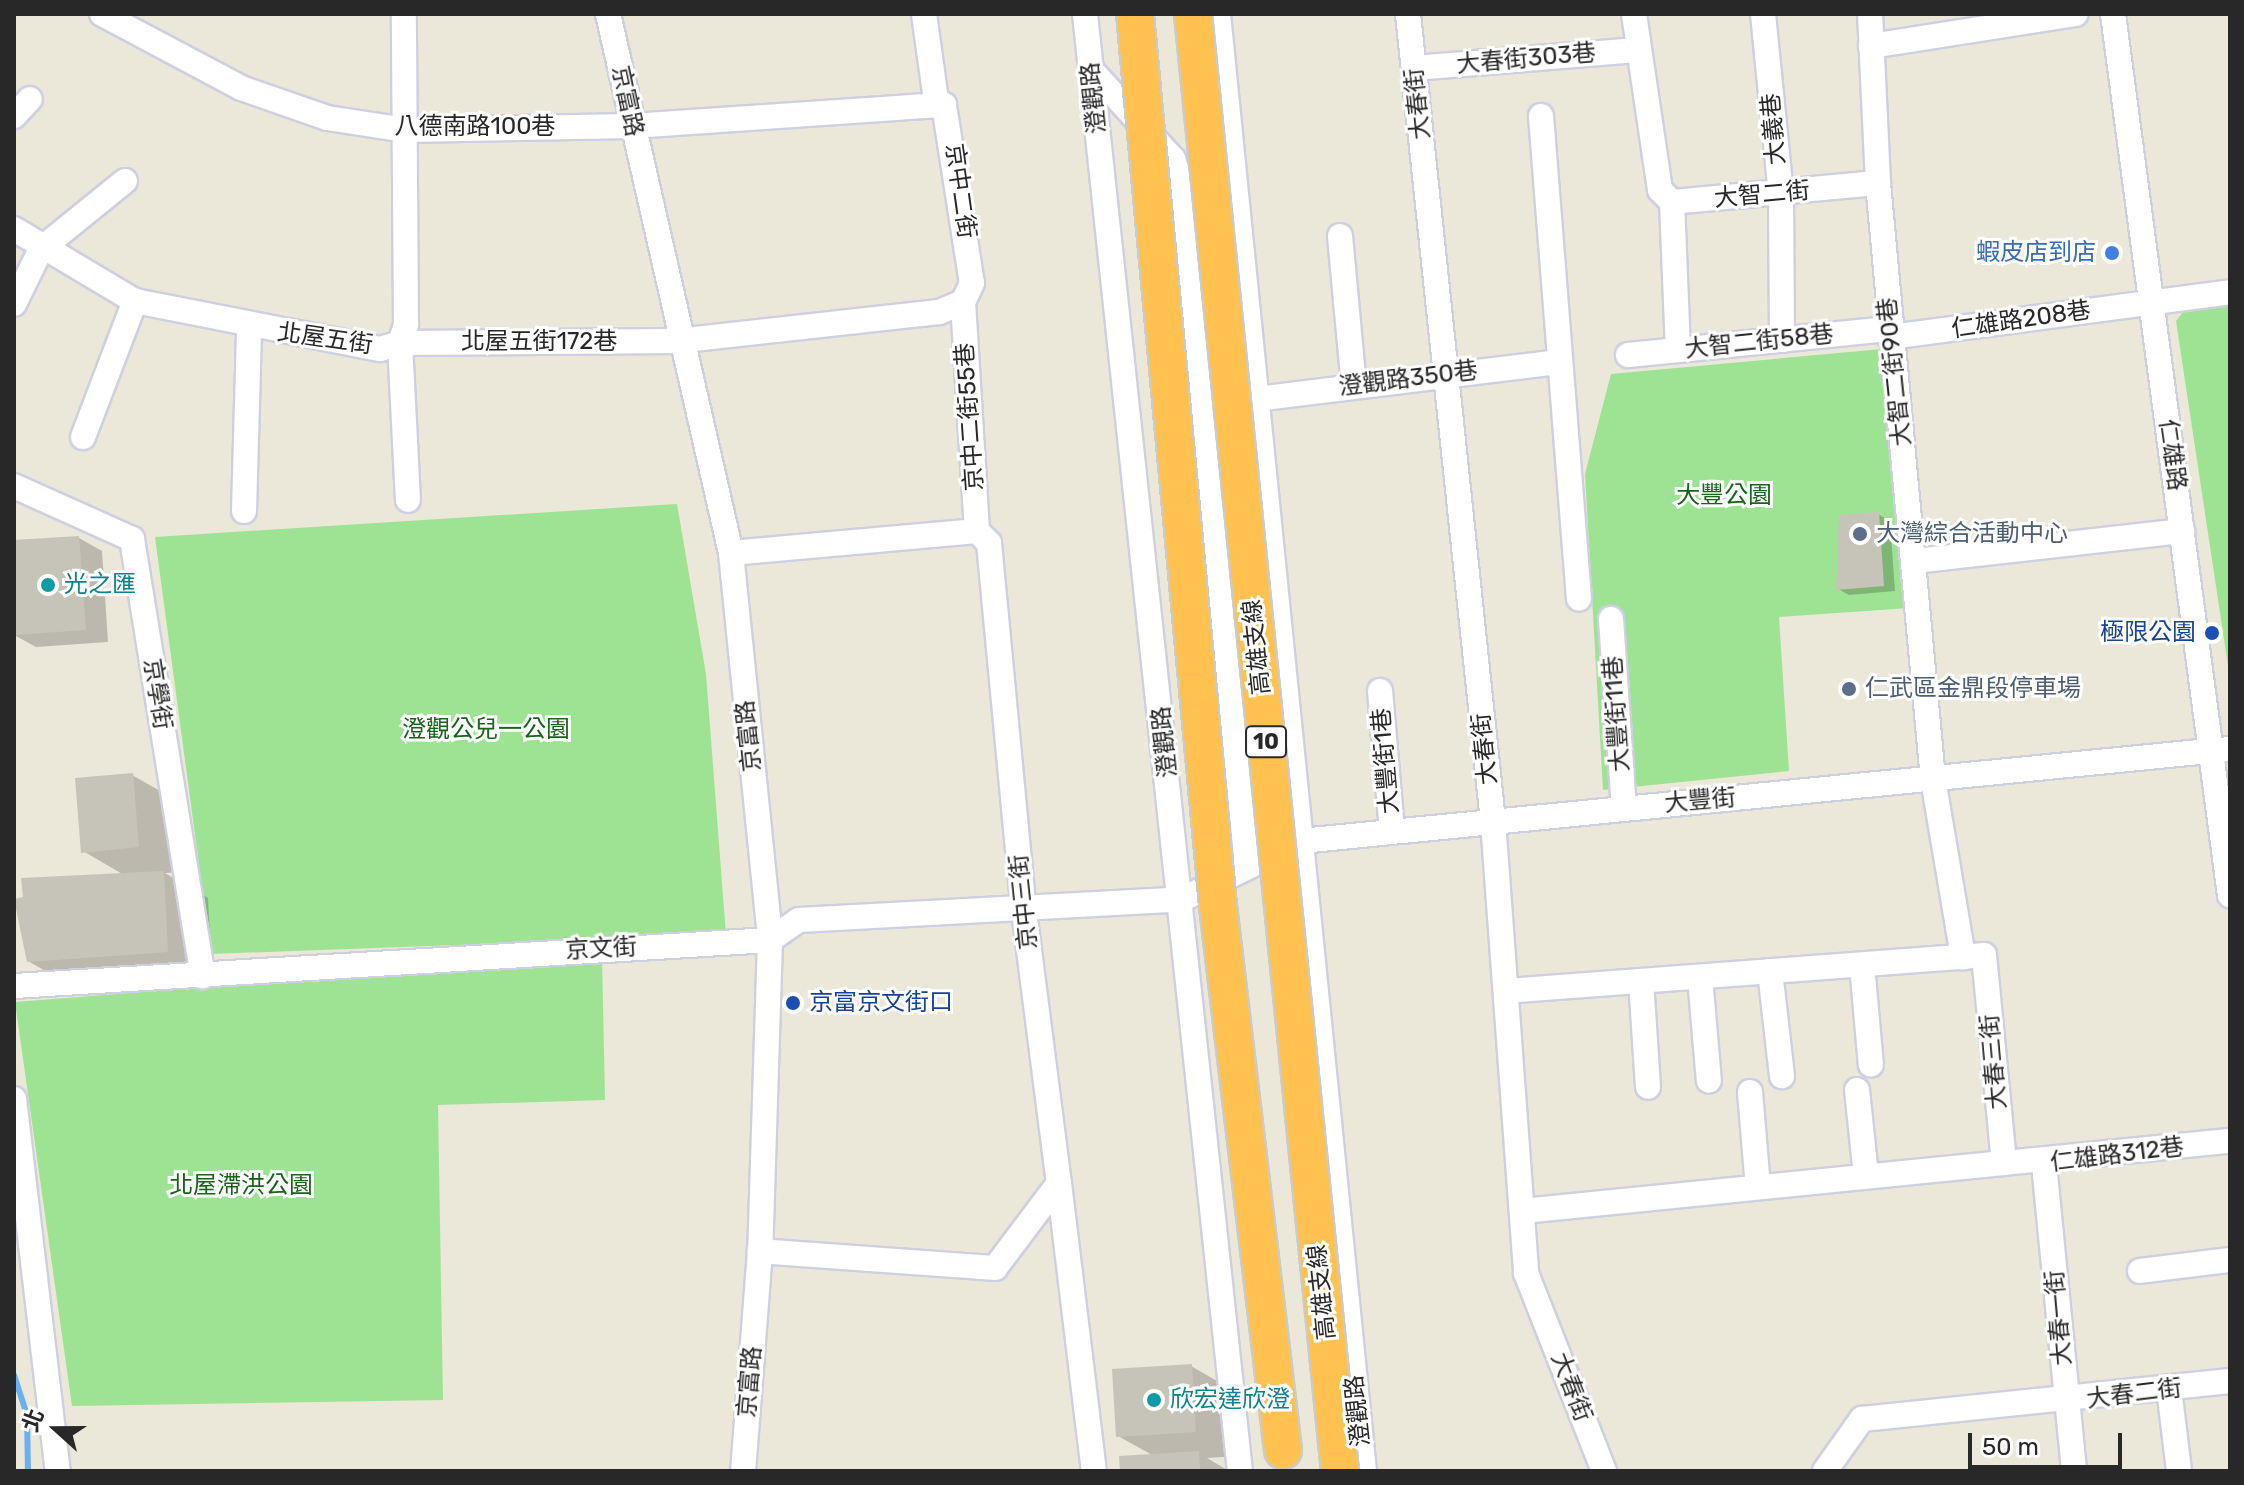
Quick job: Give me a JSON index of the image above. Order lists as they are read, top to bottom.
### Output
{
  "streets": {
    "highway": ["高雄支線", "10"],
    "street": [
      "大春街303巷",
      "澄觀路",
      "京富路",
      "大春街",
      "八德南路100巷",
      "大義巷",
      "京中二街",
      "大智二街",
      "仁雄路208巷",
      "北屋五街",
      "北屋五街172巷",
      "大智二街58巷",
      "大智二街90巷",
      "澄觀路350巷",
      "京中二街55巷",
      "仁雄路",
      "京學街",
      "大豐街11巷",
      "大豐街1巷",
      "大豐街",
      "京中三街",
      "京文街",
      "大春三街",
      "仁雄路312巷",
      "大春一街",
      "大春二街"
    ]
  },
  "crossings": [
    ["大春街303巷", "大春街"],
    ["澄觀路", "澄觀路350巷"],
    ["澄觀路", "大豐街"],
    ["澄觀路", "京文街"],
    ["京富路", "八德南路100巷"],
    ["京富路", "北屋五街172巷"],
    ["京富路", "京文街"],
    ["大春街", "澄觀路350巷"],
    ["大春街", "大豐街"],
    ["八德南路100巷", "北屋五街"],
    ["大義巷", "大智二街"],
    ["大義巷", "大智二街58巷"],
    ["京中二街", "京中二街55巷"],
    ["大智二街", "大智二街90巷"],
    ["仁雄路208巷", "大智二街58巷"],
    ["仁雄路208巷", "大智二街90巷"],
    ["仁雄路208巷", "仁雄路"],
    ["北屋五街", "北屋五街172巷"],
    ["大智二街58巷", "大智二街90巷"],
    ["大智二街90巷", "大豐街"],
    ["大智二街90巷", "大春三街"],
    ["京中二街55巷", "京中三街"],
    ["仁雄路", "大豐街"],
    ["京學街", "京文街"],
    ["大豐街11巷", "大豐街"],
    ["大豐街1巷", "大豐街"],
    ["大豐街", "京文街"],
    ["京中三街", "京文街"],
    ["大春三街", "仁雄路312巷"],
    ["仁雄路312巷", "大春一街"],
    ["大春一街", "大春二街"]
  ],
  "parks": ["大豐公園", "澄觀公兒一公園", "北屋滯洪公園"],
  "places": [
    "蝦皮店到店",
    "大灣綜合活動中心",
    "光之匯",
    "極限公園",
    "仁武區金鼎段停車場",
    "京富京文街口",
    "欣宏達欣澄"
  ],
  "scale_bar": "50 m",
  "north": "left"
}
